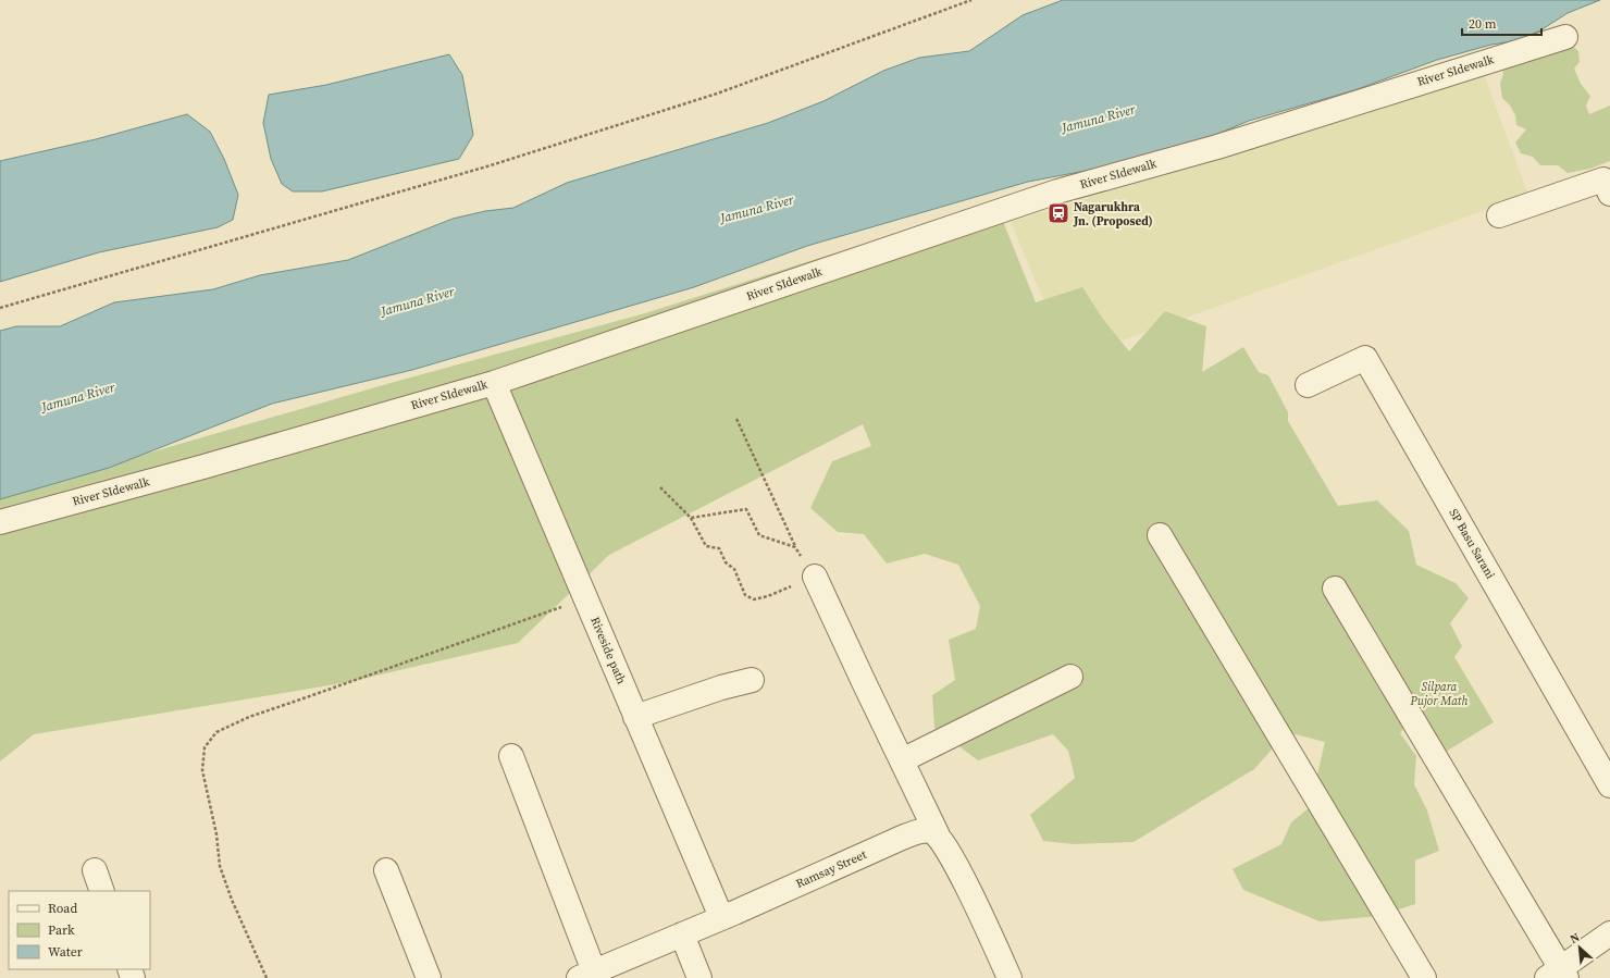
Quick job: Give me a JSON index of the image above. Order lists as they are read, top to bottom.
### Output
{
  "streets": {
    "street": [
      "River SIdewalk",
      "SP Basu Sarani",
      "Riveside path",
      "Ramsay Street"
    ]
  },
  "crossings": [
    ["River SIdewalk", "Riveside path"],
    ["Riveside path", "Ramsay Street"]
  ],
  "water": ["Jamuna River"],
  "parks": ["Silpara Pujor Math"],
  "places": {
    "station": ["Nagarukhra Jn. (Proposed)"]
  },
  "legend": ["Road", "Park", "Water"],
  "scale_bar": "20 m",
  "north": "top left"
}
